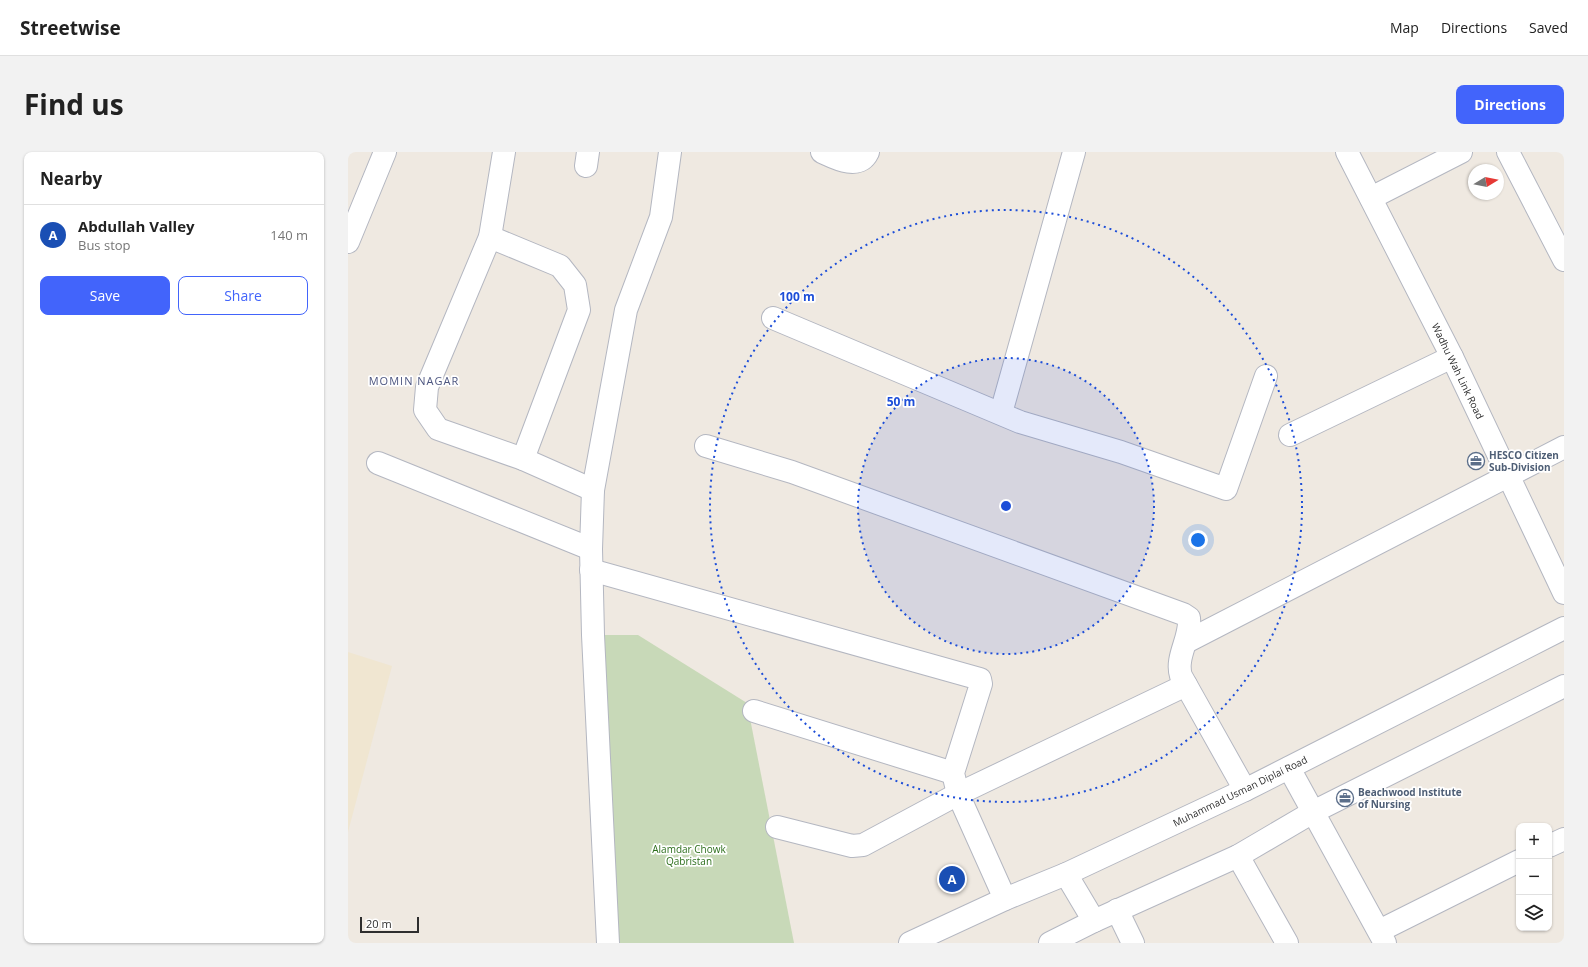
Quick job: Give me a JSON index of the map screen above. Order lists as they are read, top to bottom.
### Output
{
  "streets": {
    "street": ["Wadhu Wah Link Road", "Muhammad Usman Diplai Road"]
  },
  "districts": ["MOMIN NAGAR"],
  "parks": ["Alamdar Chowk Qabristan"],
  "places": {
    "office": ["HESCO Citizen Sub-Division", "Beachwood Institute of Nursing"]
  },
  "scale_bar": "20 m",
  "north": "right",
  "page": {
    "header": "Streetwise",
    "nav": ["Map", "Directions", "Saved"],
    "title": "Find us",
    "buttons": [
      "Directions",
      ["Save", "Share"]
    ],
    "heading": "Nearby",
    "list": [
      {
        "mark": "A",
        "name": "Abdullah Valley",
        "note": "Bus stop",
        "value": "140 m"
      }
    ],
    "map_buttons": ["+", "−"],
    "pins": "A",
    "scale": "20 m"
  },
  "rings": ["100 m", "50 m"]
}
